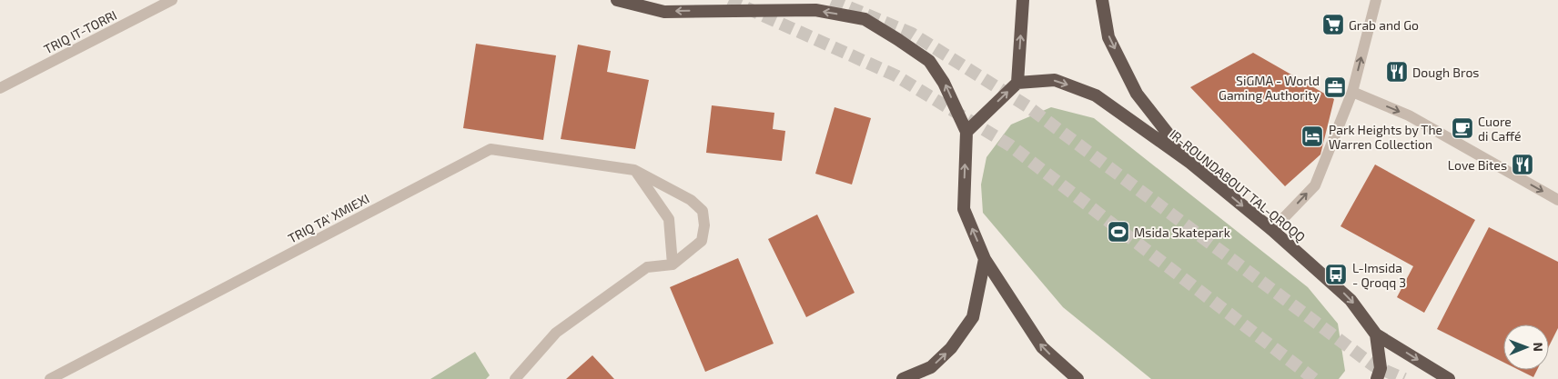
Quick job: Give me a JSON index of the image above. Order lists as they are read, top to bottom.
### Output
{
  "streets": {
    "highway": ["IR-ROUNDABOUT TAL-QROQQ"],
    "street": ["TRIQ IT-TORRI", "TRIQ TA' XMIEXI"]
  },
  "one_way": ["IR-ROUNDABOUT TAL-QROQQ"],
  "places": {
    "supermarket": ["Grab and Go"],
    "restaurant": ["Dough Bros", "Love Bites"],
    "office": ["SiGMA - World Gaming Authority"],
    "cafe": ["Cuore di Caffé"],
    "hotel": ["Park Heights by The Warren Collection"],
    "sports": ["Msida Skatepark"],
    "bus stop": ["L-Imsida - Qroqq 3"]
  },
  "north": "right"
}
